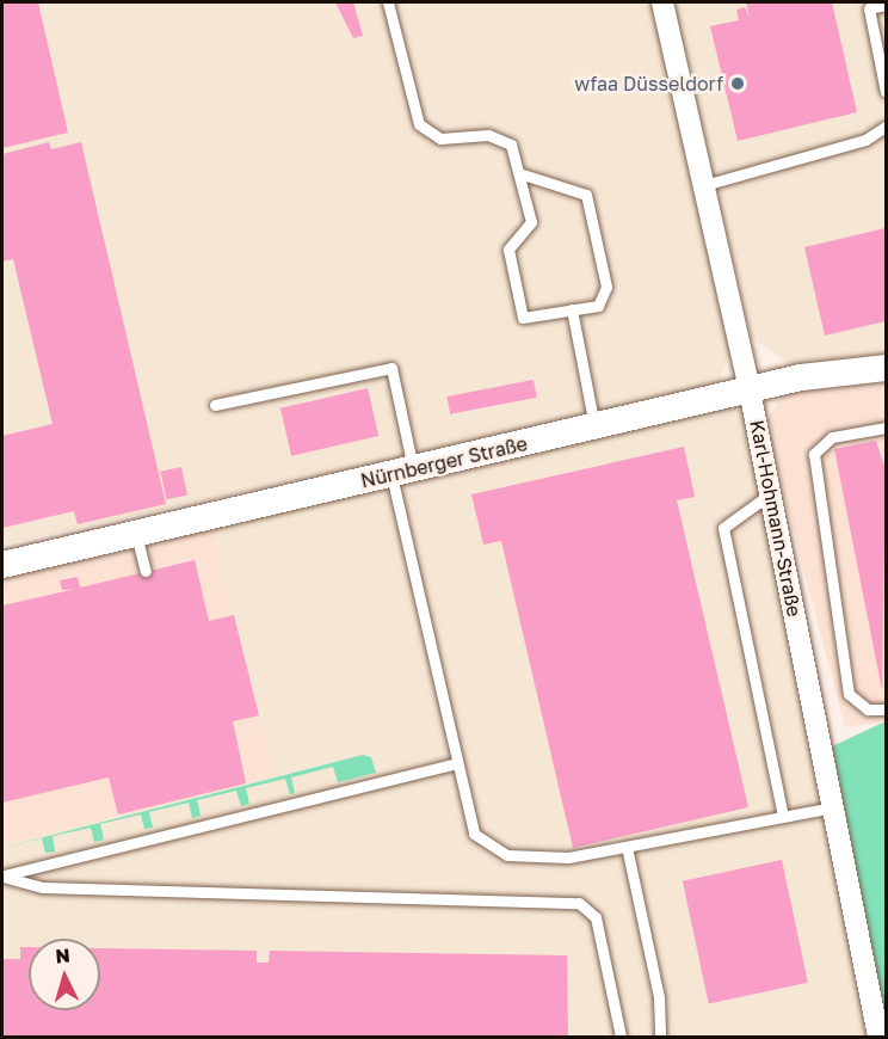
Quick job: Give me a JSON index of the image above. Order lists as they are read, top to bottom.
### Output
{
  "streets": {
    "street": ["Nürnberger Straße", "Karl-Hohmann-Straße"]
  },
  "crossings": [
    ["Nürnberger Straße", "Karl-Hohmann-Straße"]
  ],
  "places": ["wfaa Düsseldorf"],
  "north": "top"
}
